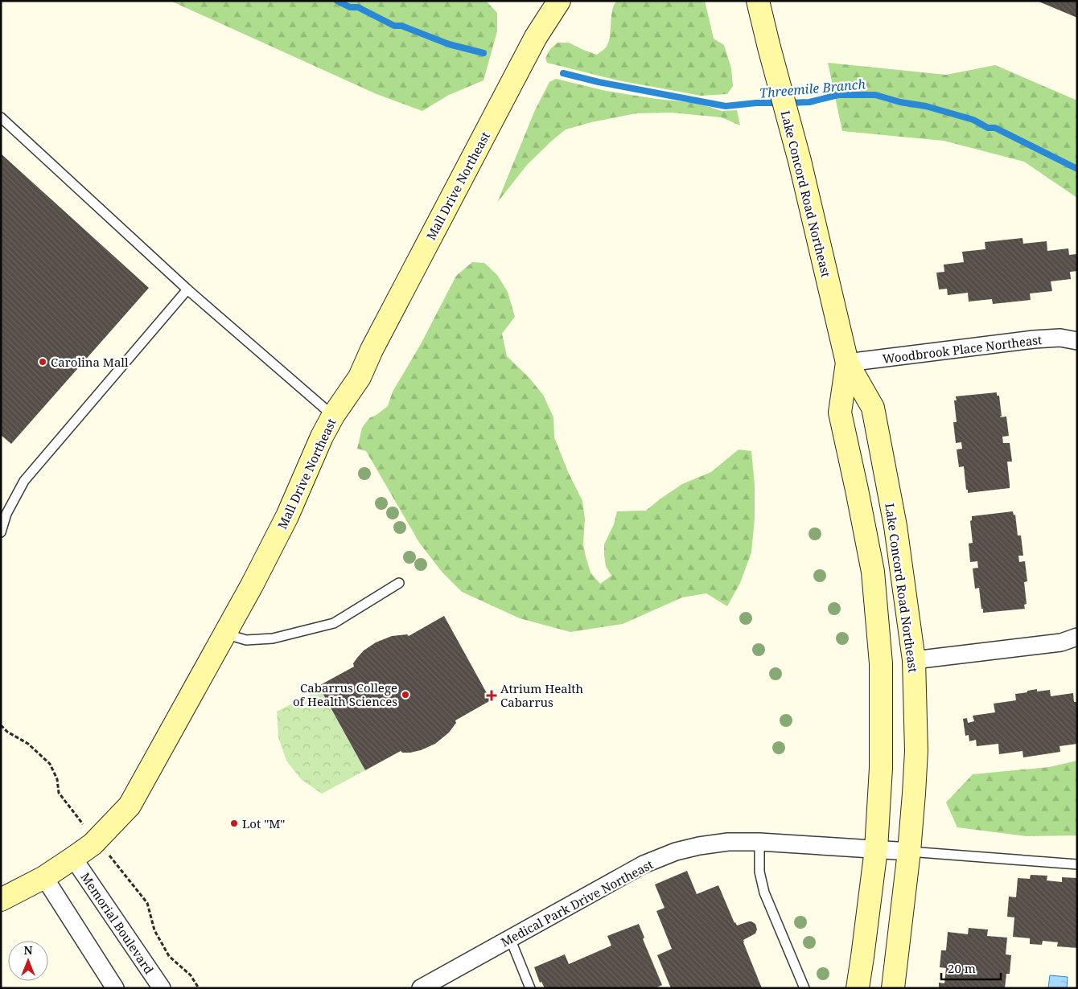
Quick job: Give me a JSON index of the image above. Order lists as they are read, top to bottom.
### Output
{
  "streets": {
    "main road": ["Mall Drive Northeast", "Lake Concord Road Northeast"],
    "street": ["Woodbrook Place Northeast", "Medical Park Drive Northeast", "Memorial Boulevard"]
  },
  "crossings": [
    ["Mall Drive Northeast", "Memorial Boulevard"],
    ["Lake Concord Road Northeast", "Woodbrook Place Northeast"],
    ["Lake Concord Road Northeast", "Medical Park Drive Northeast"]
  ],
  "water": ["Threemile Branch"],
  "places": {
    "other": ["Carolina Mall", "Cabarrus College of Health Sciences", "Lot \"M\""],
    "health": ["Atrium Health Cabarrus"]
  },
  "scale_bar": "20 m",
  "north": "top"
}
